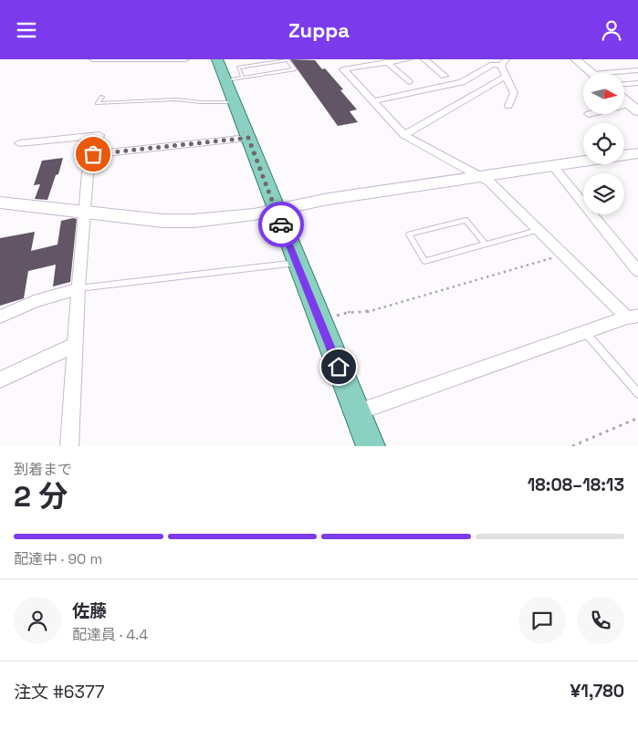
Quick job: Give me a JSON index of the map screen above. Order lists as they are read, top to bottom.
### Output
{
  "north": "right",
  "page": {
    "header": "Zuppa",
    "heading": ["2 分", "到着まで", "18:08–18:13"],
    "panel": [
      "佐藤",
      "配達員 · 4.4",
      "注文 #6377",
      "¥1,780"
    ],
    "bar": "配達中 · 90 m"
  }
}
